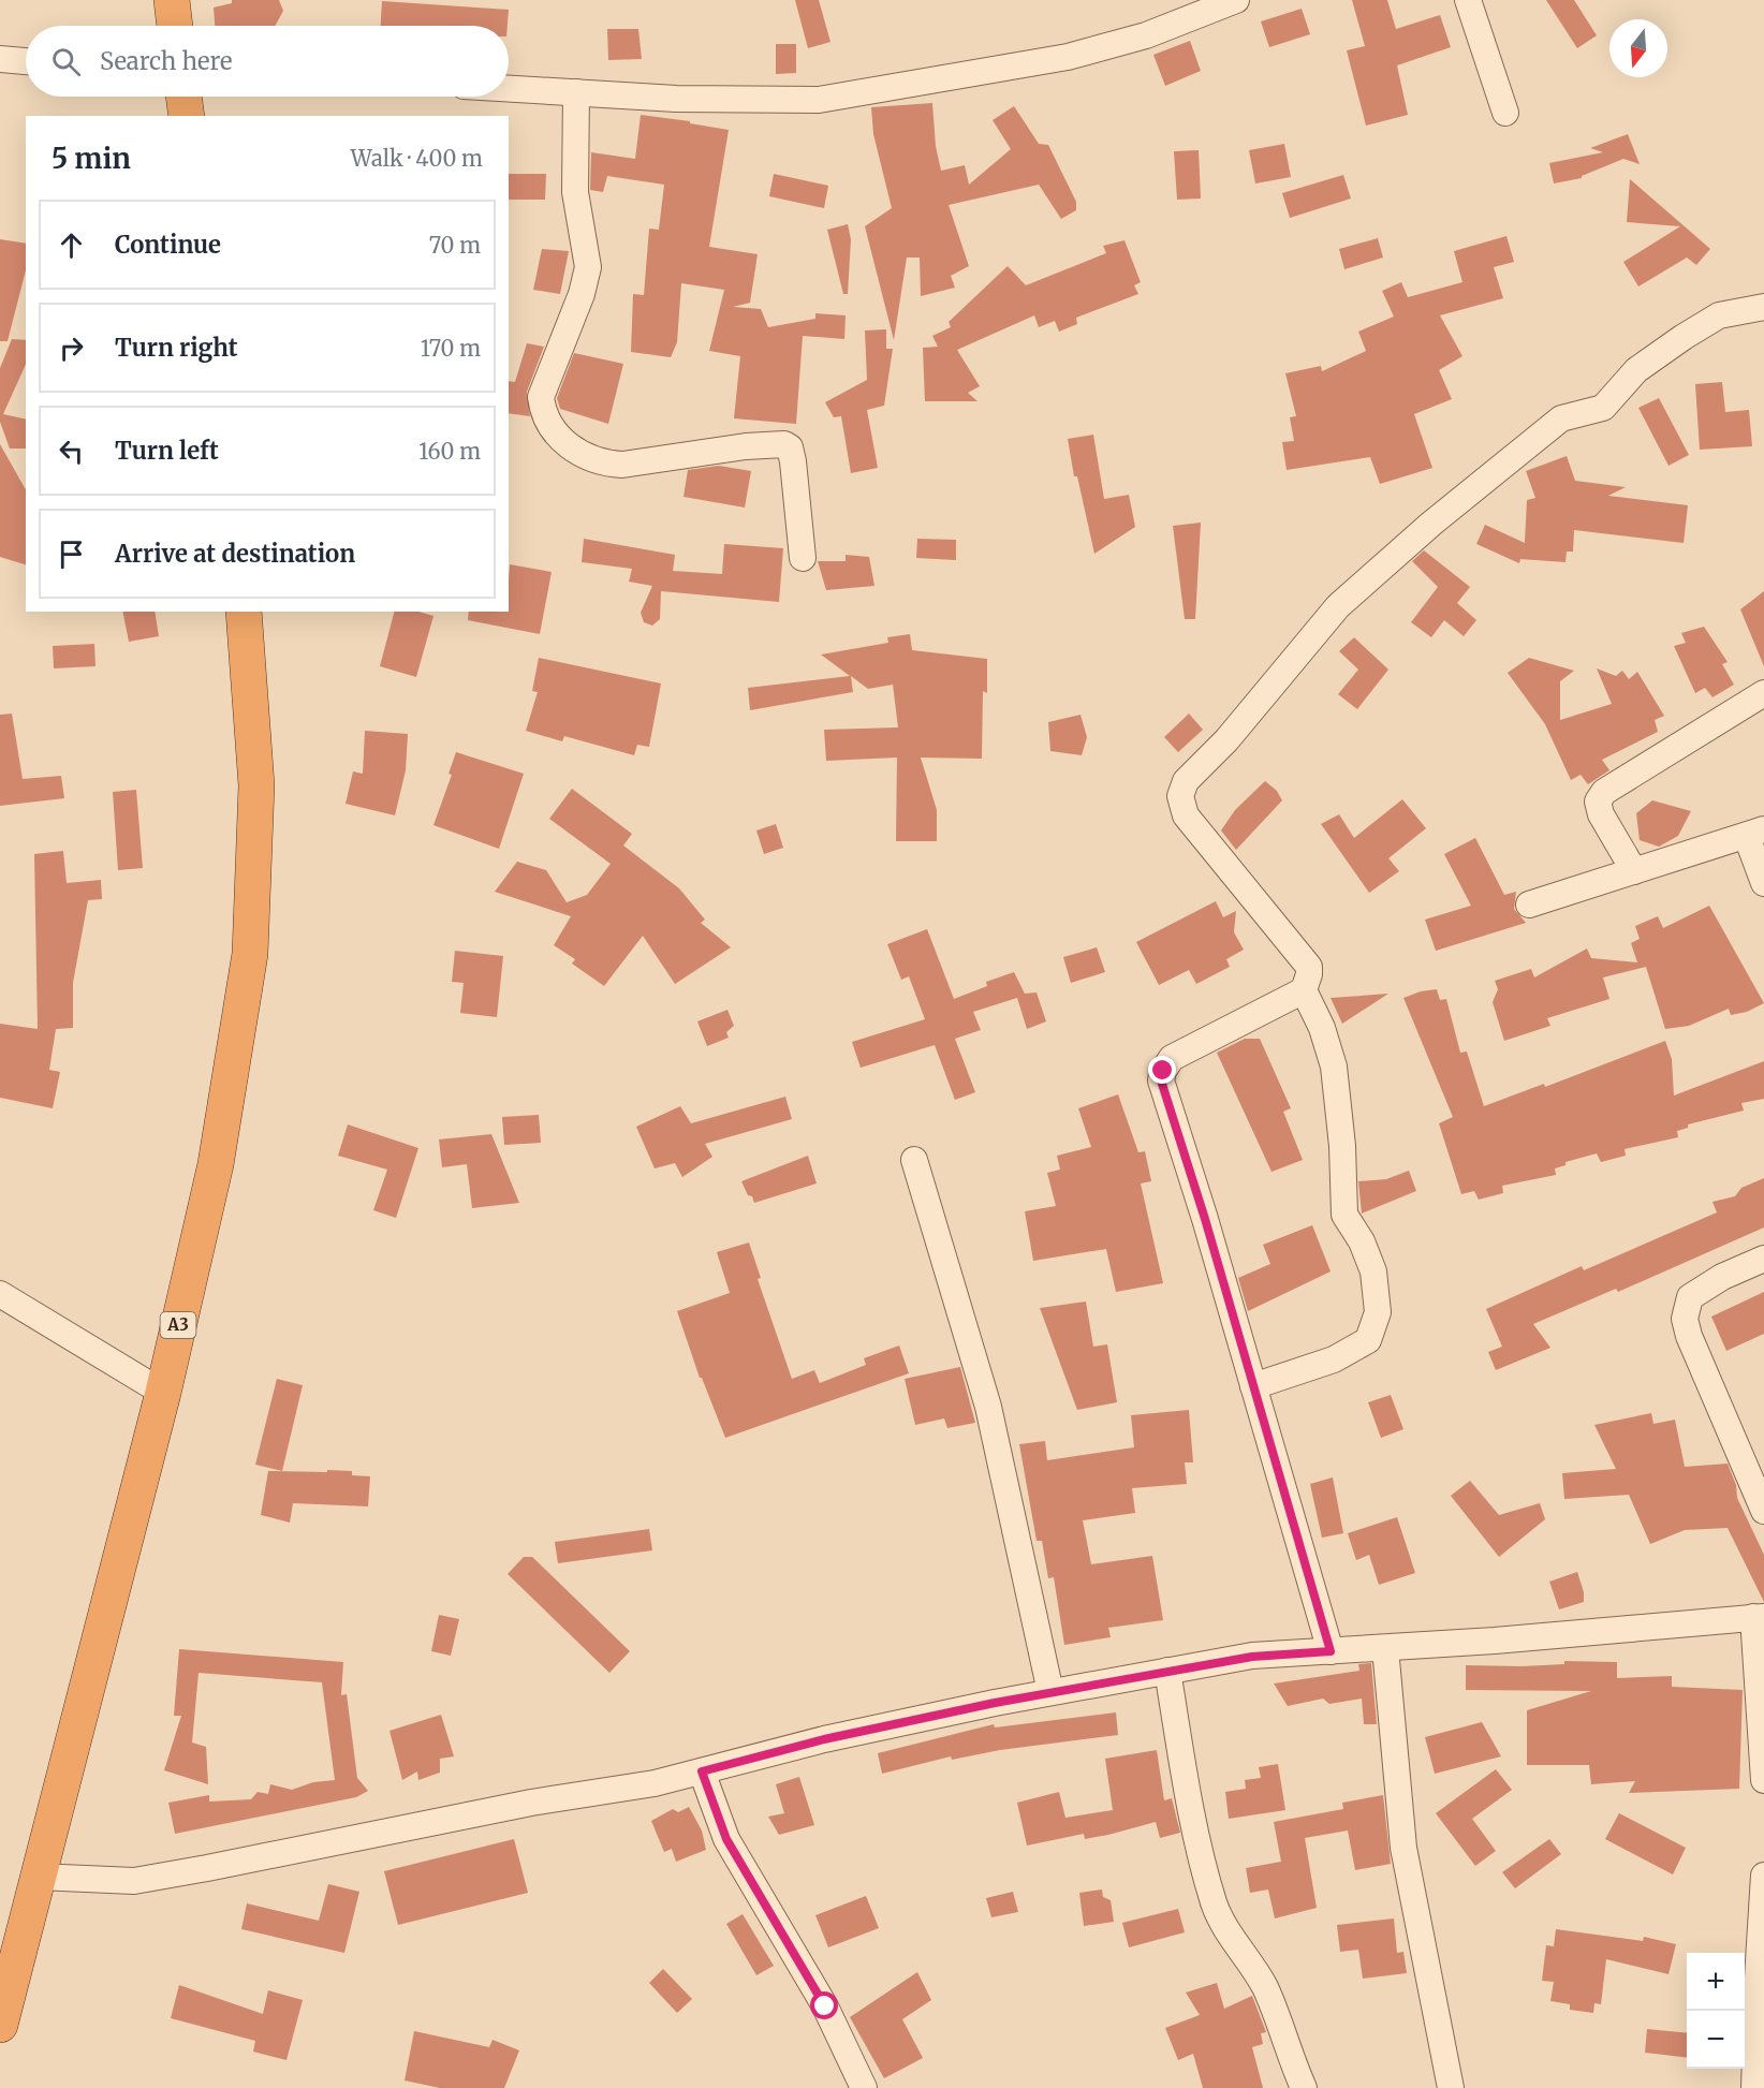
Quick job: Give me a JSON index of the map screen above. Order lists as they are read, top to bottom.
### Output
{
  "streets": {
    "highway": ["A3"]
  },
  "north": "bottom",
  "page": {
    "search": "Search here",
    "heading": ["5 min", "Walk · 400 m"],
    "list": [
      ["Continue", "70 m"],
      ["Turn right", "170 m"],
      ["Turn left", "160 m"],
      "Arrive at destination"
    ],
    "map_buttons": ["+", "−"]
  }
}
